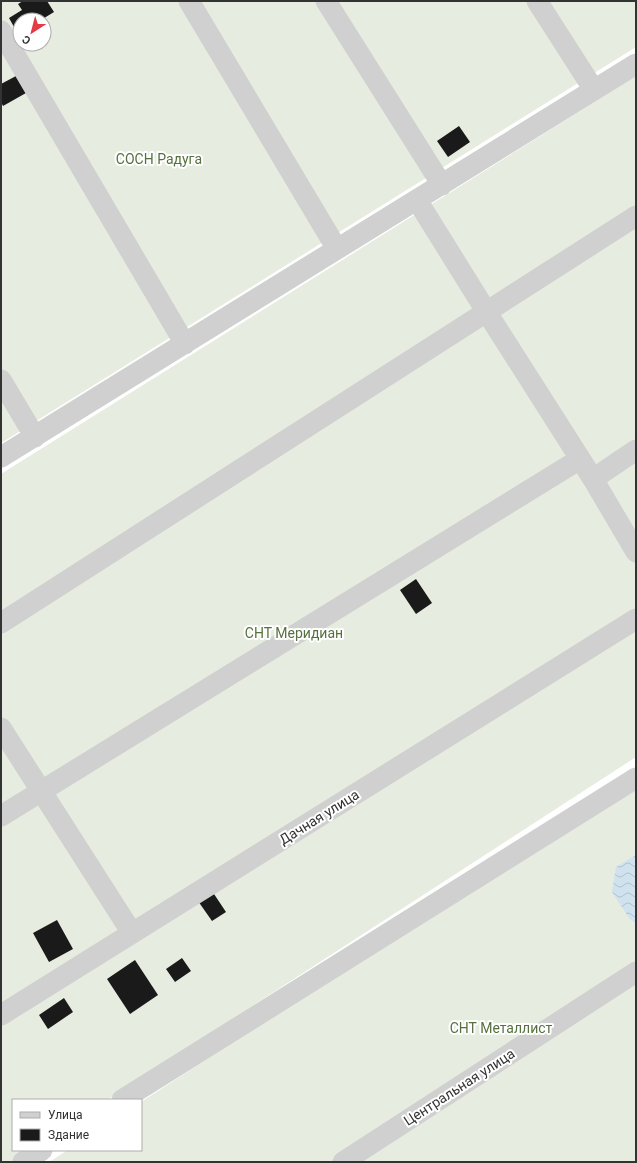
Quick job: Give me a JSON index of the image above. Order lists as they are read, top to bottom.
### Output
{
  "streets": {
    "street": ["Дачная улица", "Центральная улица"]
  },
  "parks": ["СОСН Радуга", "СНТ Меридиан", "СНТ Металлист"],
  "legend": ["Улица", "Здание"],
  "north": "bottom left"
}
